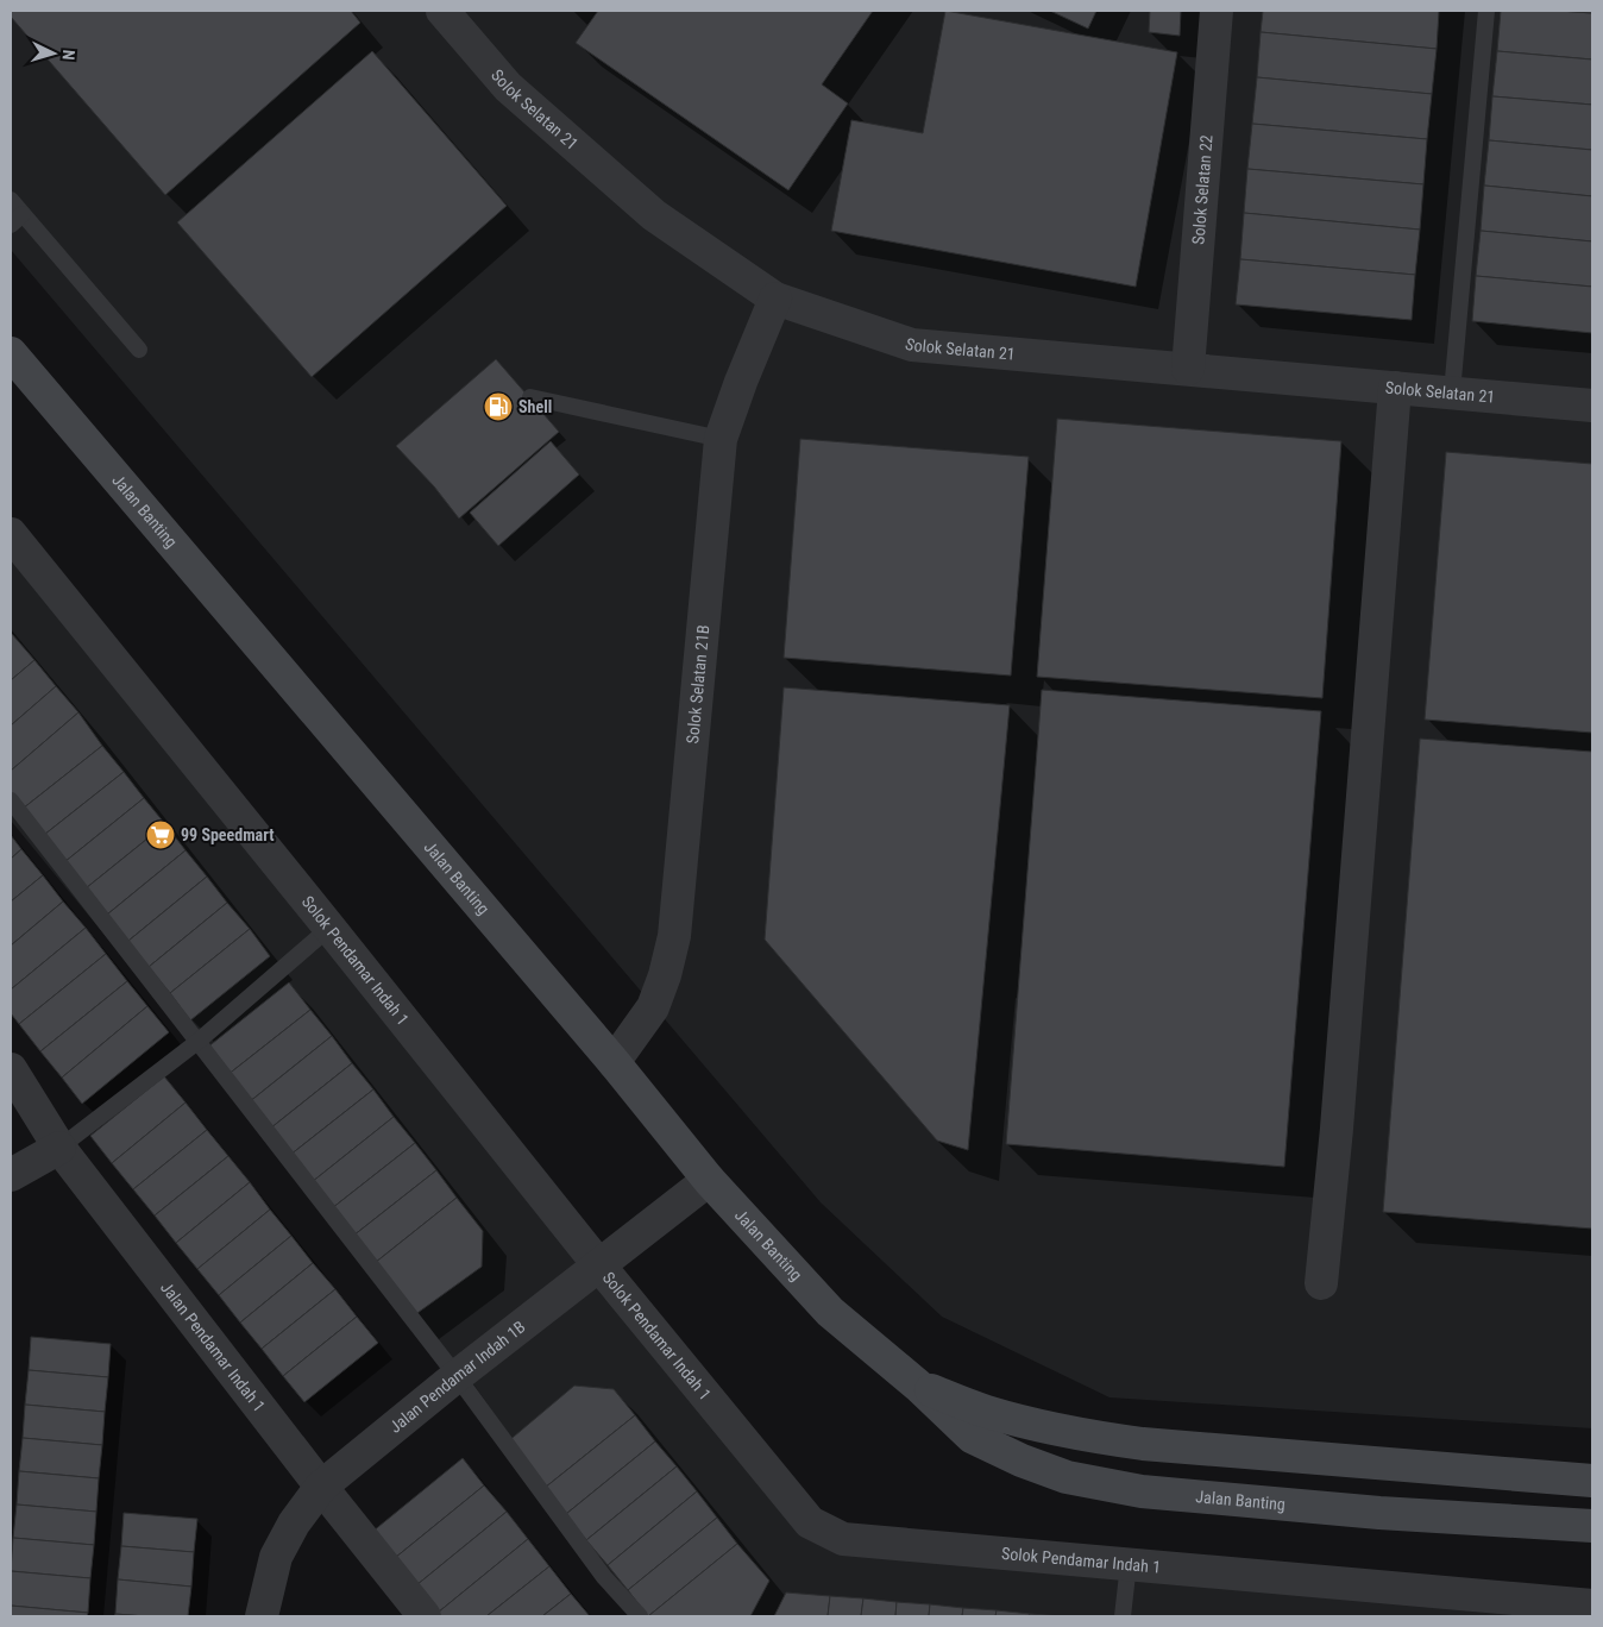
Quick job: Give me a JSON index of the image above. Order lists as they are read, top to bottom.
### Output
{
  "streets": {
    "main road": ["Jalan Banting"],
    "street": [
      "Solok Selatan 21",
      "Solok Selatan 22",
      "Solok Selatan 21B",
      "Solok Pendamar Indah 1",
      "Jalan Pendamar Indah 1",
      "Jalan Pendamar Indah 1B"
    ]
  },
  "crossings": [
    ["Solok Selatan 21", "Solok Selatan 22"],
    ["Solok Selatan 21", "Solok Selatan 21B"],
    ["Jalan Banting", "Solok Selatan 21B"],
    ["Jalan Banting", "Jalan Pendamar Indah 1B"],
    ["Solok Pendamar Indah 1", "Jalan Pendamar Indah 1B"],
    ["Jalan Pendamar Indah 1", "Jalan Pendamar Indah 1B"]
  ],
  "places": {
    "fuel station": ["Shell"],
    "supermarket": ["99 Speedmart"]
  },
  "north": "right"
}
